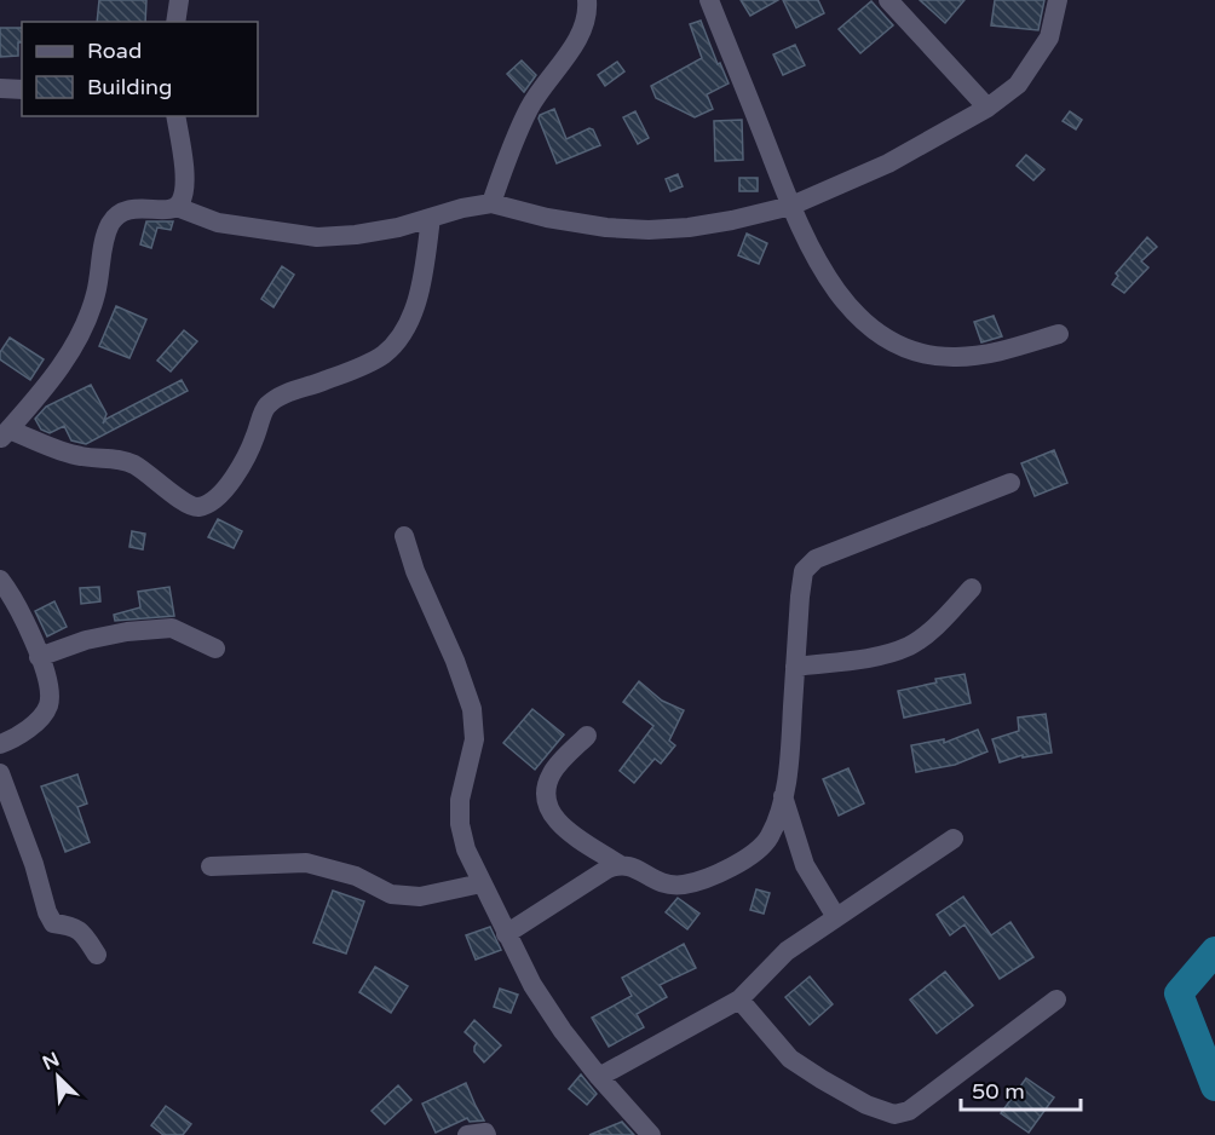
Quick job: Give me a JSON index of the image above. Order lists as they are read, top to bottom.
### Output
{
  "legend": ["Road", "Building"],
  "scale_bar": "50 m",
  "north": "top left"
}
